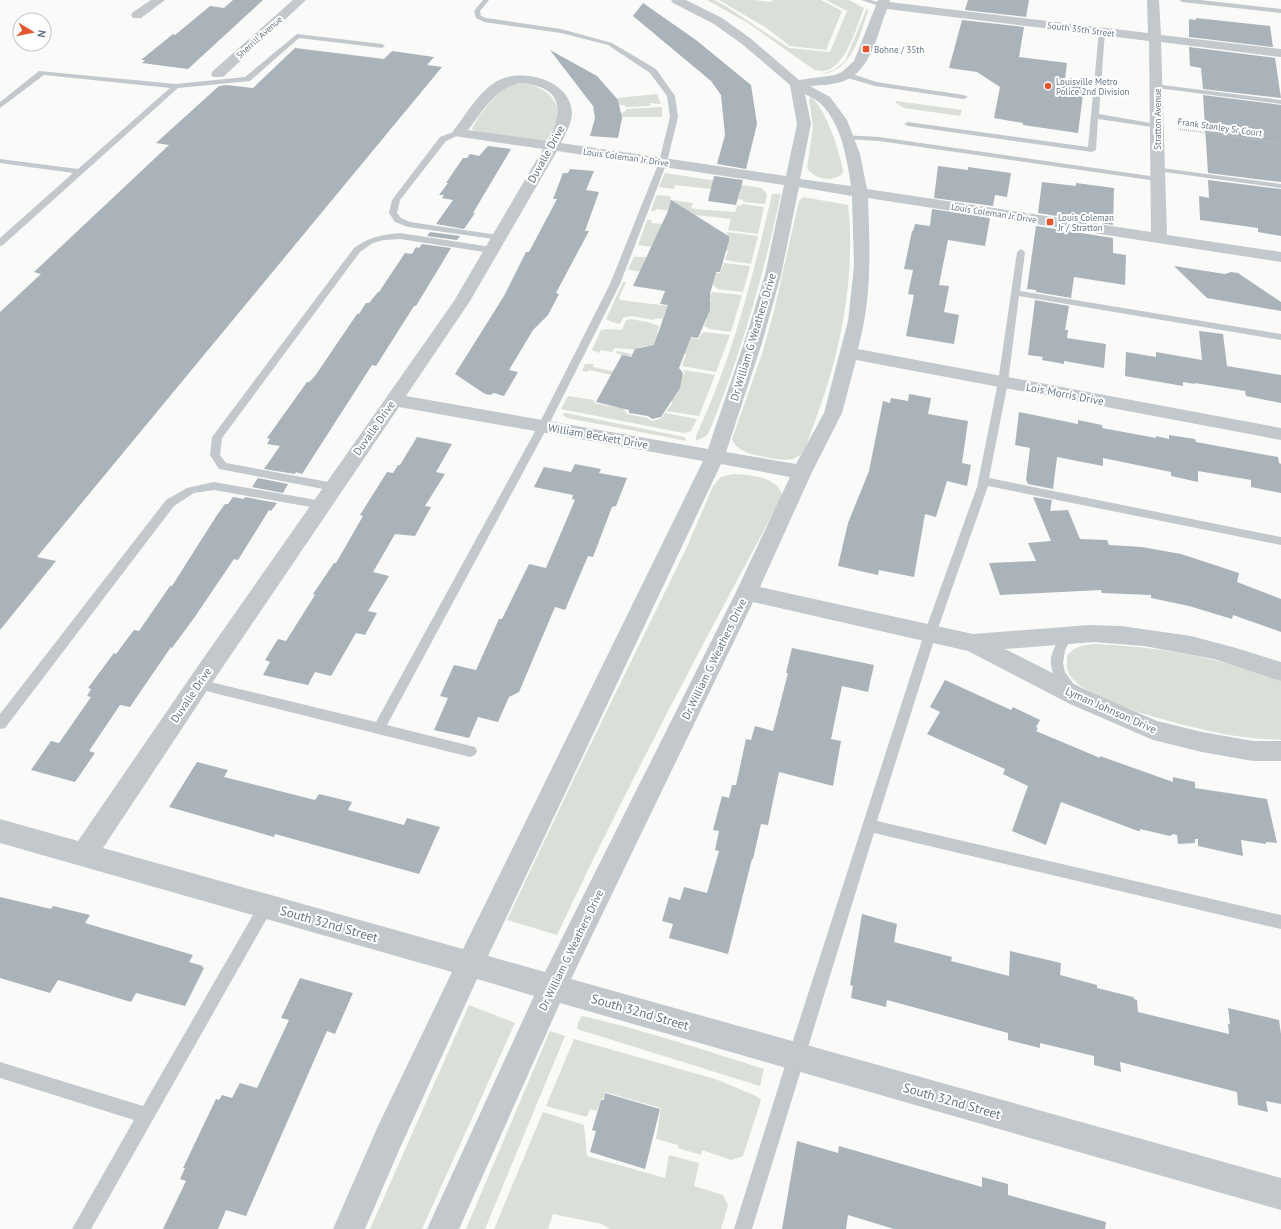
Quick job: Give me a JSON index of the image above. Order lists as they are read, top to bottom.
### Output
{
  "streets": {
    "street": [
      "South 35th Street",
      "Sherrill Avenue",
      "Stratton Avenue",
      "Duvalle Drive",
      "Louis Coleman Jr Drive",
      "Dr William G Weathers Drive",
      "Lois Morris Drive",
      "William Beckett Drive",
      "Lyman Johnson Drive",
      "South 32nd Street"
    ],
    "path": ["Frank Stanley Sr Court"]
  },
  "crossings": [
    ["South 35th Street", "Stratton Avenue"],
    ["Stratton Avenue", "Frank Stanley Sr Court"],
    ["Stratton Avenue", "Louis Coleman Jr Drive"],
    ["Duvalle Drive", "Louis Coleman Jr Drive"],
    ["Duvalle Drive", "William Beckett Drive"],
    ["Duvalle Drive", "South 32nd Street"],
    ["Louis Coleman Jr Drive", "Dr William G Weathers Drive"],
    ["Dr William G Weathers Drive", "Lois Morris Drive"],
    ["Dr William G Weathers Drive", "William Beckett Drive"],
    ["Dr William G Weathers Drive", "Lyman Johnson Drive"],
    ["Dr William G Weathers Drive", "South 32nd Street"]
  ],
  "places": {
    "transit": ["Bohne / 35th", "Louis Coleman Jr / Stratton"],
    "other": ["Louisville Metro Police 2nd Division"]
  },
  "north": "right"
}
